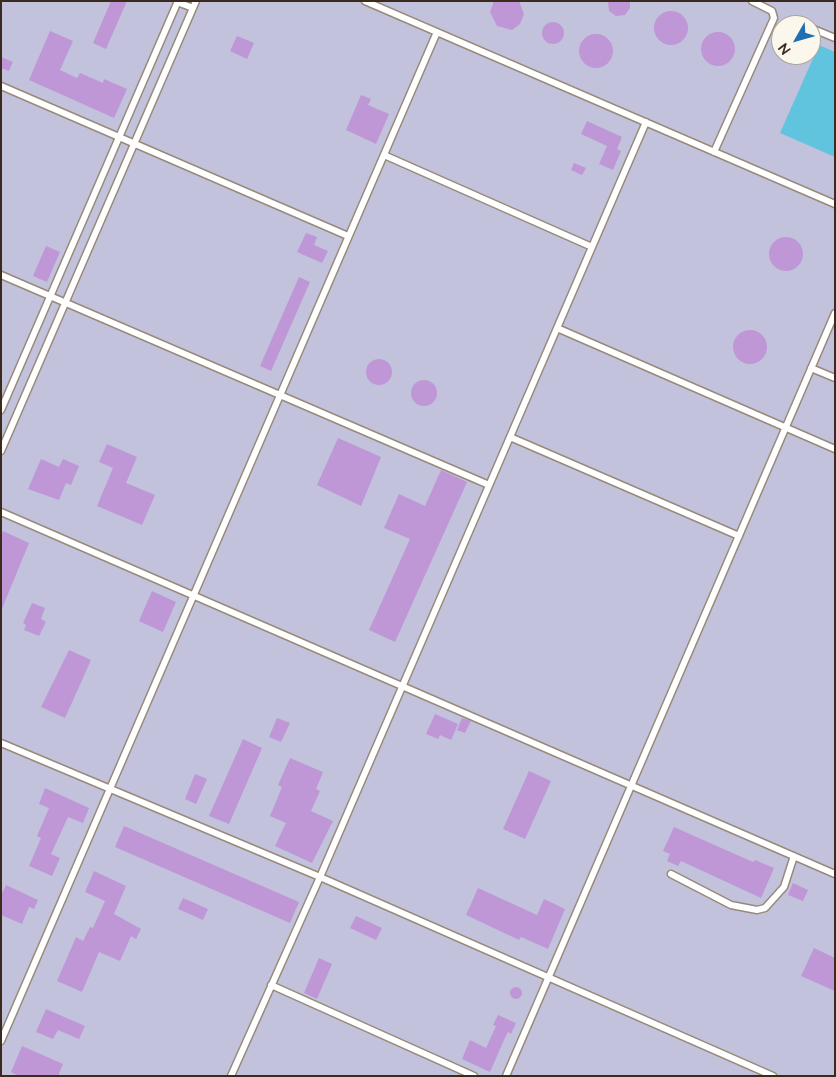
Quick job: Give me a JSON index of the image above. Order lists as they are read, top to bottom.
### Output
{
  "north": "bottom left"
}
